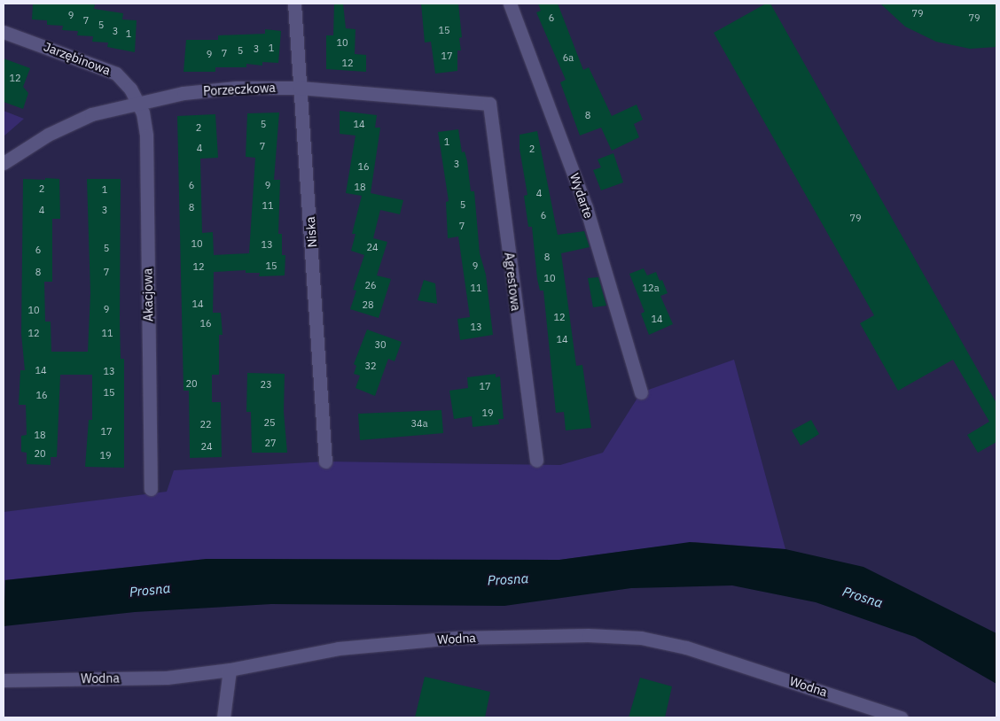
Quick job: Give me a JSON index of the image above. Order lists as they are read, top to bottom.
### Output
{
  "streets": {
    "street": [
      "Jarzębinowa",
      "Porzeczkowa",
      "Wydarte",
      "Niska",
      "Agrestowa",
      "Akacjowa",
      "Wodna"
    ]
  },
  "crossings": [
    ["Jarzębinowa", "Porzeczkowa"],
    ["Jarzębinowa", "Akacjowa"],
    ["Porzeczkowa", "Niska"],
    ["Porzeczkowa", "Agrestowa"],
    ["Porzeczkowa", "Akacjowa"]
  ],
  "water": ["Prosna"],
  "house_numbers": [
    "79",
    "9",
    "6",
    "79",
    "7",
    "5",
    "15",
    "3",
    "1",
    "10",
    "1",
    "3",
    "5",
    "7",
    "9",
    "17",
    "6a",
    "12",
    "12",
    "8",
    "5",
    "14",
    "2",
    "1",
    "7",
    "4",
    "2",
    "3",
    "16",
    "6",
    "9",
    "18",
    "2",
    "1",
    "4",
    "5",
    "11",
    "8",
    "4",
    "3",
    "6",
    "79",
    "7",
    "10",
    "13",
    "24",
    "5",
    "6",
    "8",
    "15",
    "9",
    "12",
    "8",
    "7",
    "10",
    "26",
    "11",
    "12a",
    "14",
    "28",
    "9",
    "10",
    "12",
    "14",
    "16",
    "13",
    "12",
    "11",
    "14",
    "30",
    "32",
    "14",
    "13",
    "20",
    "23",
    "17",
    "15",
    "16",
    "19",
    "25",
    "34a",
    "22",
    "17",
    "18",
    "27",
    "24",
    "20",
    "19"
  ]
}
